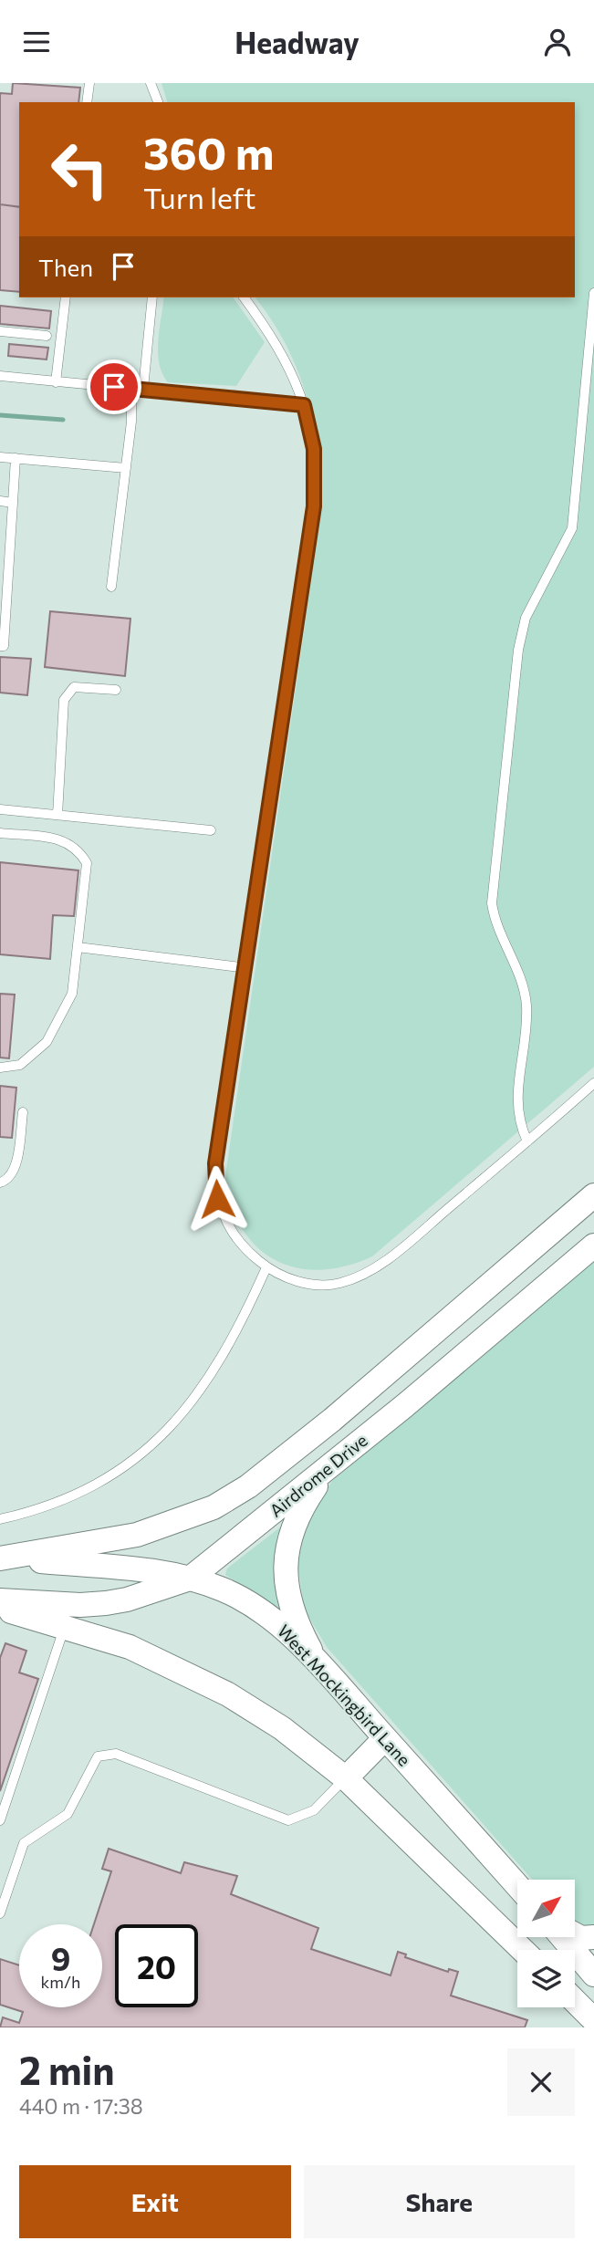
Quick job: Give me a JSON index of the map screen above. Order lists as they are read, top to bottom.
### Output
{
  "streets": {
    "main road": ["Airdrome Drive", "West Mockingbird Lane"]
  },
  "crossings": [
    ["Airdrome Drive", "West Mockingbird Lane"]
  ],
  "north": "top right",
  "page": {
    "header": "Headway",
    "turn": ["360 m", "Turn left"],
    "then": "Then",
    "speed": "9 km/h",
    "limit": "20",
    "heading": ["2 min", "440 m · 17:38"],
    "buttons": ["Exit", "Share"]
  }
}
